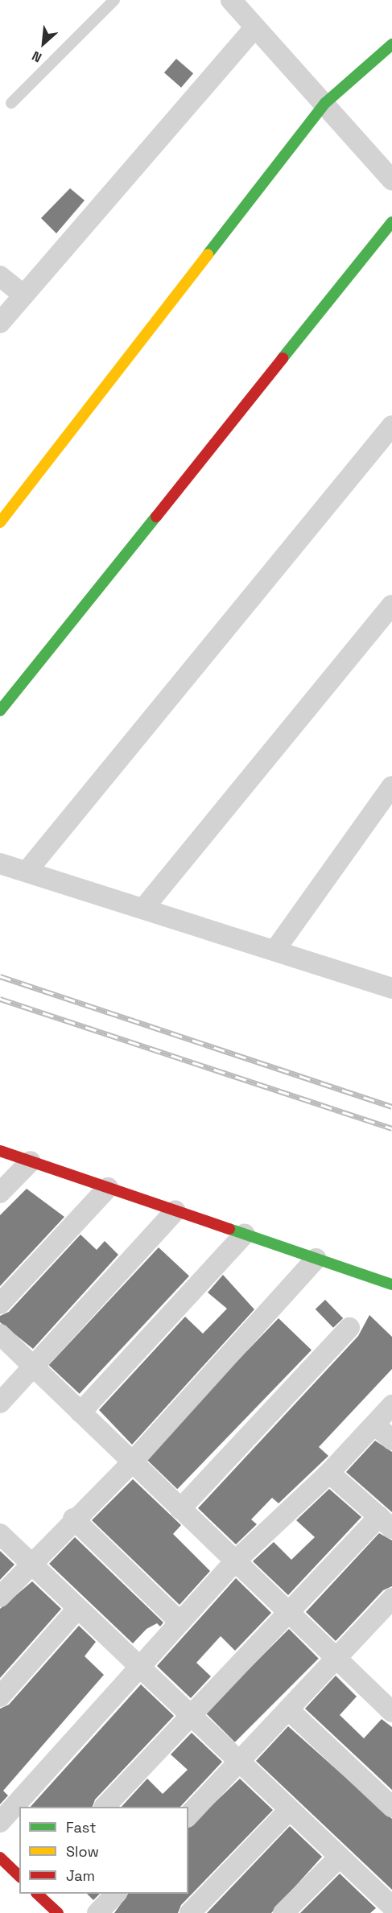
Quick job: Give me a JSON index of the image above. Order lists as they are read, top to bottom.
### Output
{
  "legend": ["Fast", "Slow", "Jam"],
  "north": "bottom left"
}
